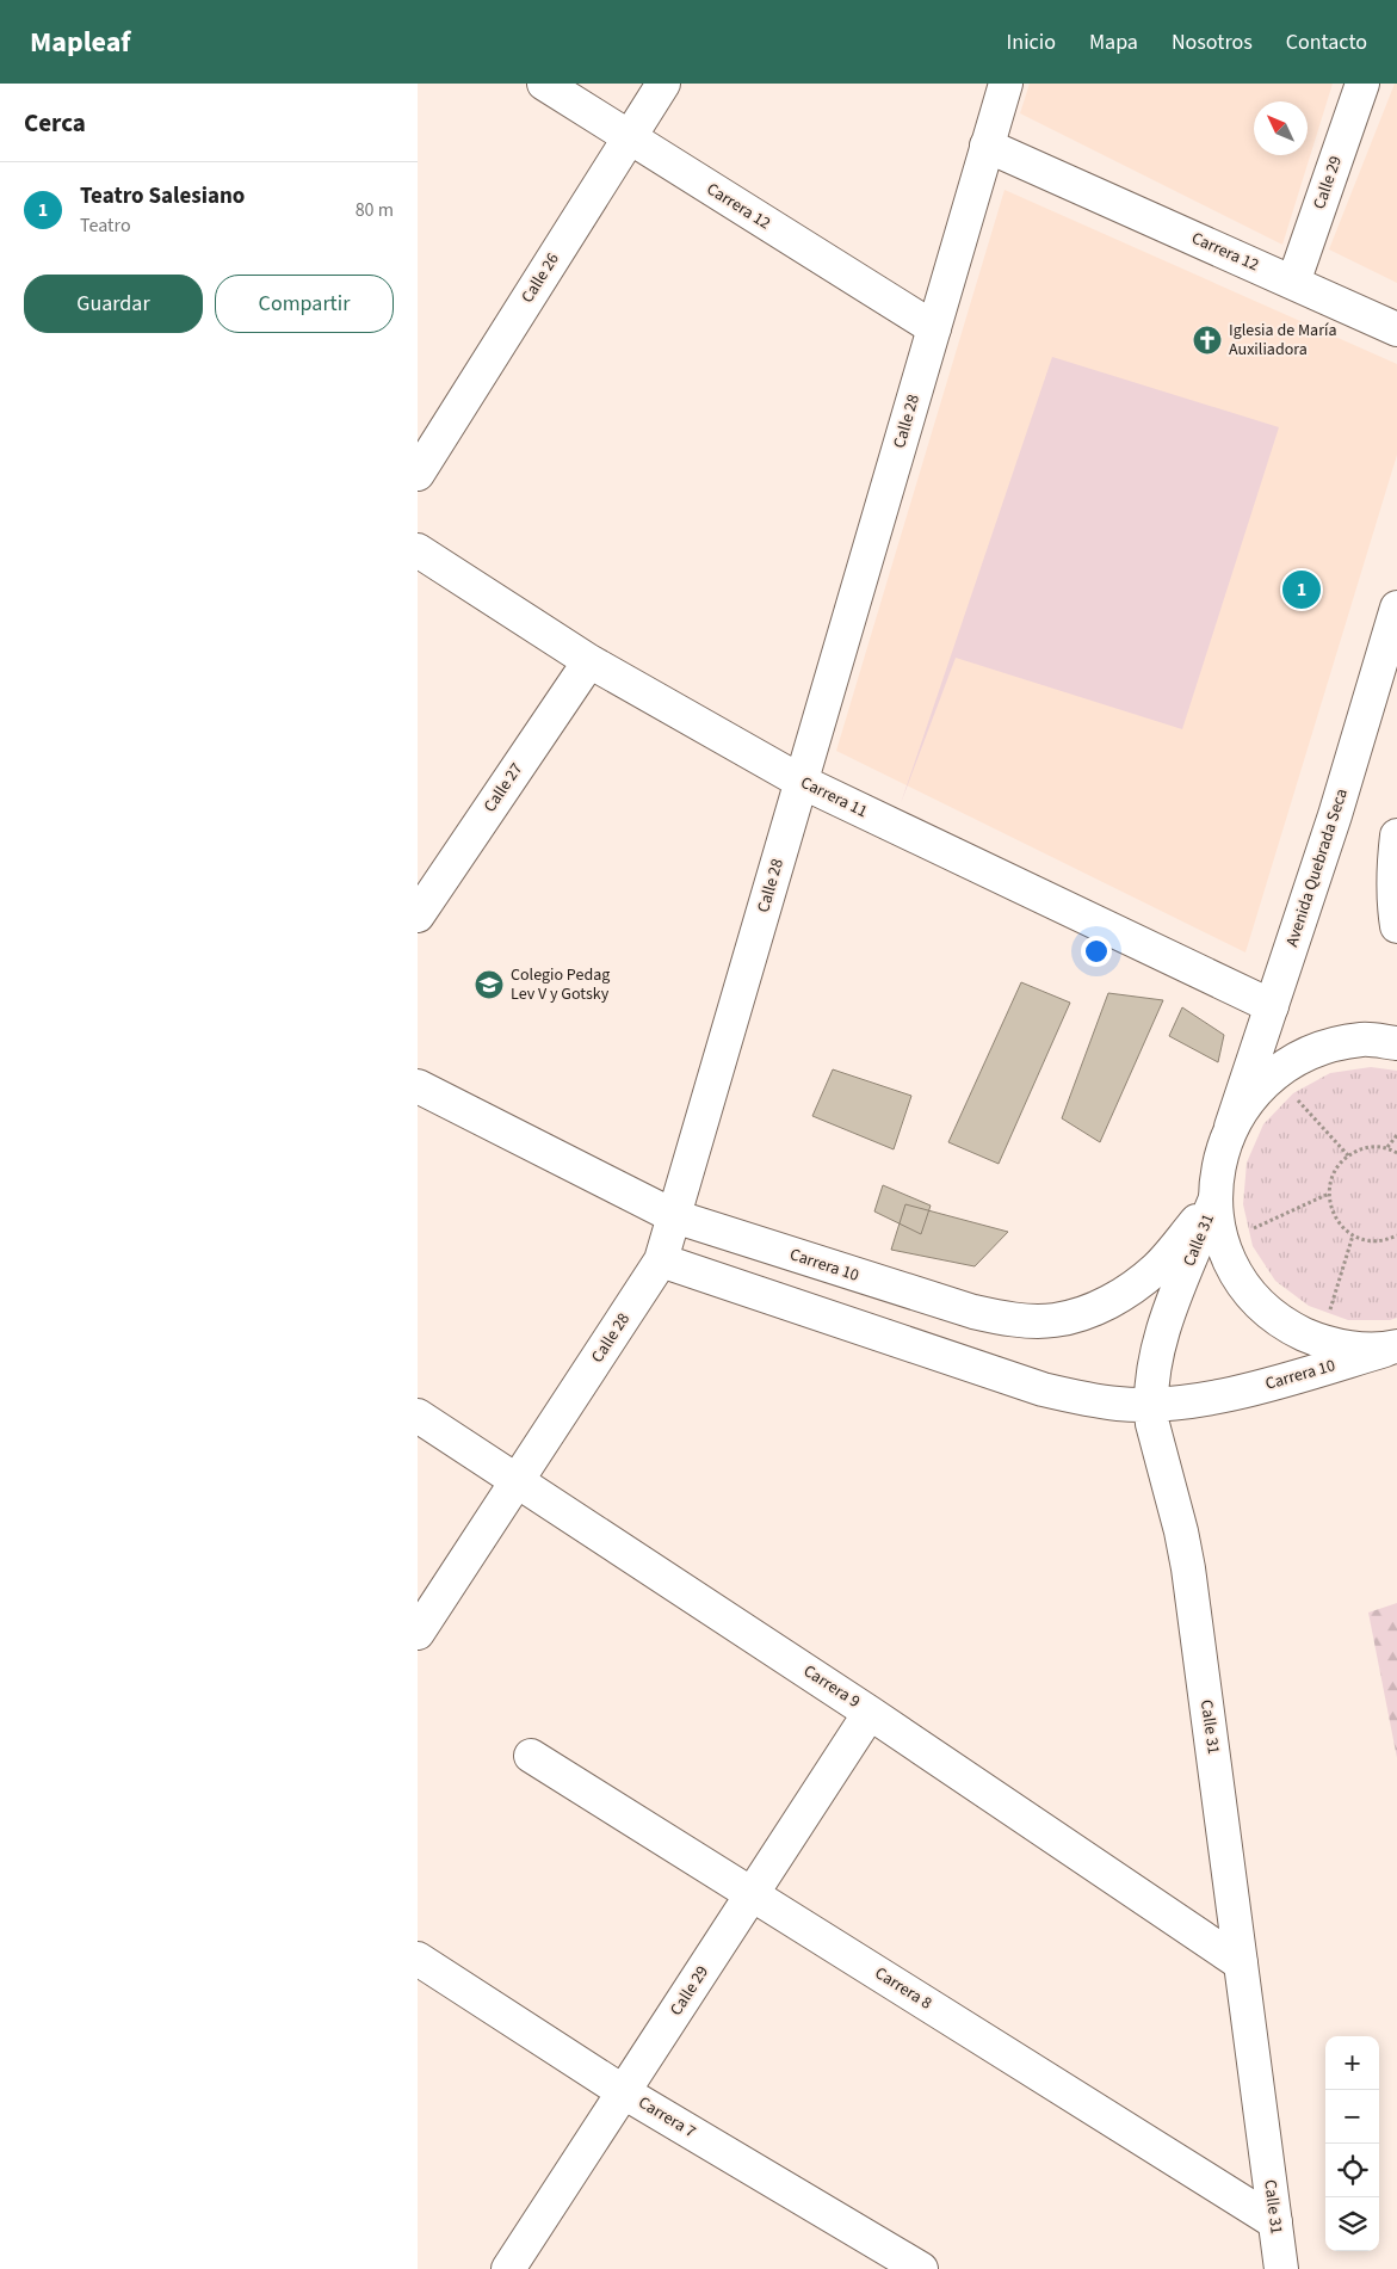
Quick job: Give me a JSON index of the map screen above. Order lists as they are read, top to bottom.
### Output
{
  "streets": {
    "street": [
      "Calle 29",
      "Carrera 12",
      "Calle 26",
      "Calle 28",
      "Calle 27",
      "Carrera 11",
      "Avenida Quebrada Seca",
      "Calle 31",
      "Carrera 10",
      "Carrera 9",
      "Carrera 8",
      "Carrera 7"
    ]
  },
  "crossings": [
    ["Calle 29", "Carrera 12"],
    ["Calle 29", "Carrera 9"],
    ["Calle 29", "Carrera 8"],
    ["Calle 29", "Carrera 7"],
    ["Carrera 12", "Calle 26"],
    ["Carrera 12", "Calle 28"],
    ["Calle 28", "Carrera 11"],
    ["Calle 28", "Carrera 10"],
    ["Calle 28", "Carrera 9"],
    ["Calle 27", "Carrera 11"],
    ["Carrera 11", "Avenida Quebrada Seca"],
    ["Calle 31", "Carrera 10"],
    ["Calle 31", "Carrera 9"],
    ["Calle 31", "Carrera 8"]
  ],
  "places": {
    "church": ["Iglesia de María Auxiliadora"],
    "school or university": ["Colegio Pedag Lev V y Gotsky"]
  },
  "north": "top left",
  "page": {
    "header": "Mapleaf",
    "nav": [
      "Inicio",
      "Mapa",
      "Nosotros",
      "Contacto"
    ],
    "heading": "Cerca",
    "list": [
      {
        "mark": "1",
        "name": "Teatro Salesiano",
        "note": "Teatro",
        "value": "80 m"
      }
    ],
    "buttons": ["Guardar", "Compartir"],
    "pins": "1",
    "map_buttons": ["+", "−"]
  }
}
